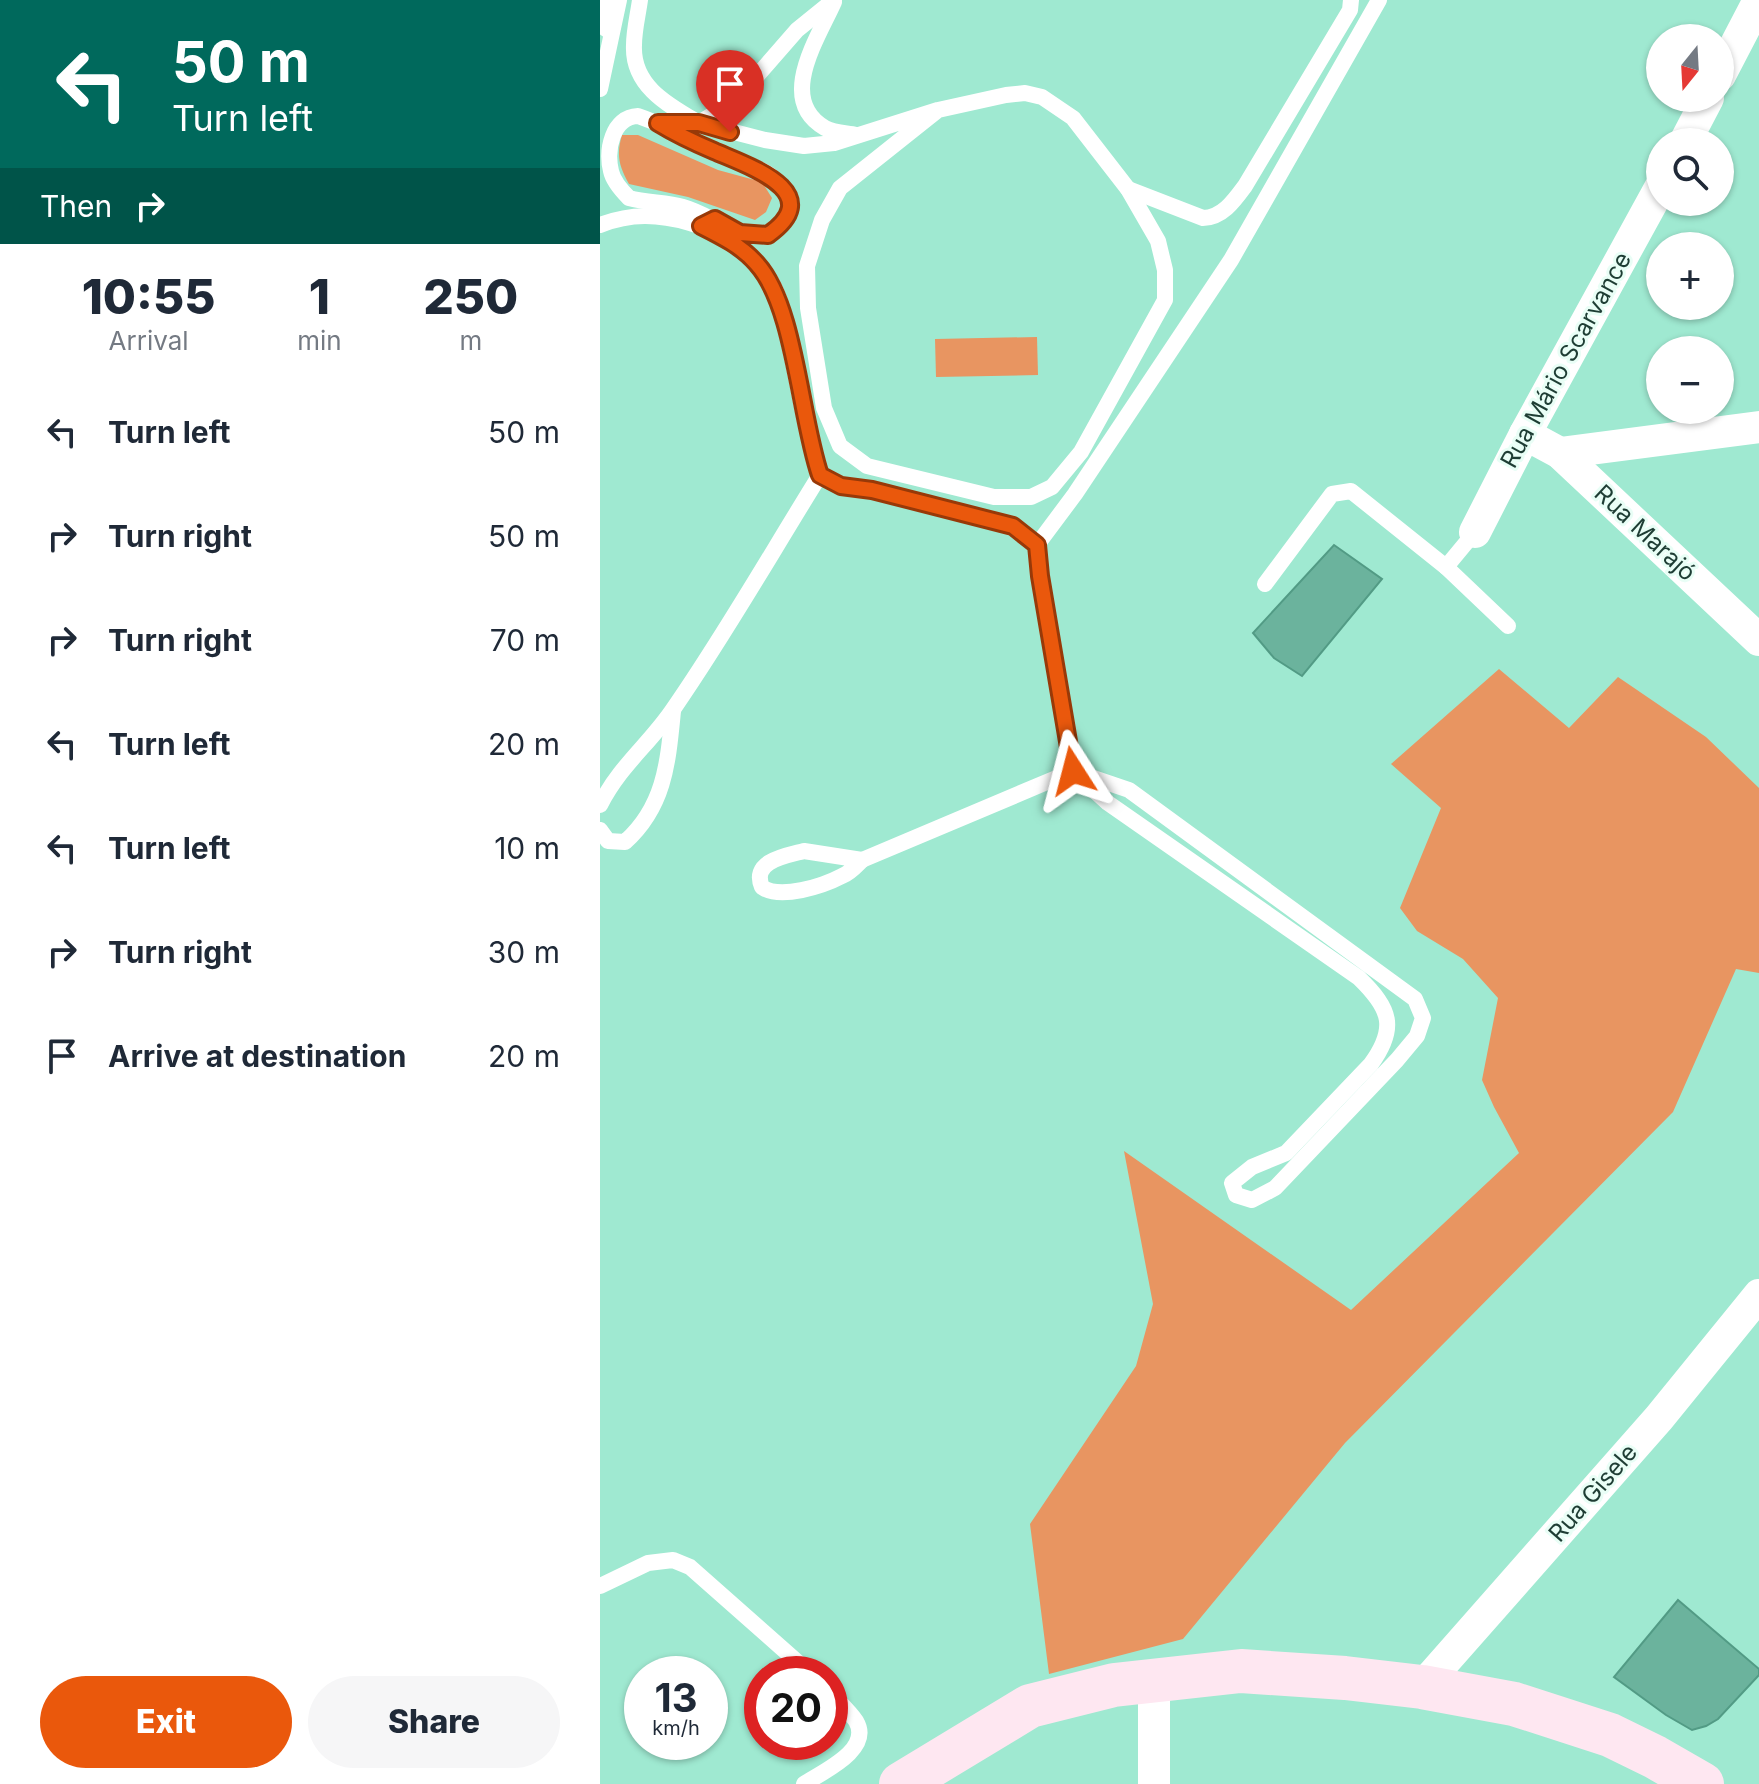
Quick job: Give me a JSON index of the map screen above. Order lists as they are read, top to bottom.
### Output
{
  "streets": {
    "street": ["Rua Mário Scarvance", "Rua Marajó", "Rua Gisele"]
  },
  "crossings": [
    ["Rua Mário Scarvance", "Rua Marajó"]
  ],
  "north": "bottom",
  "page": {
    "turn": ["50 m", "Turn left"],
    "map_buttons": ["+", "−"],
    "then": "Then",
    "eta": [
      "10:55",
      "Arrival",
      "1",
      "min",
      "250",
      "m"
    ],
    "list": [
      {
        "name": "Turn left",
        "value": "50 m"
      },
      {
        "name": "Turn right",
        "value": "50 m"
      },
      {
        "name": "Turn right",
        "value": "70 m"
      },
      {
        "name": "Turn left",
        "value": "20 m"
      },
      {
        "name": "Turn left",
        "value": "10 m"
      },
      {
        "name": "Turn right",
        "value": "30 m"
      },
      {
        "name": "Arrive at destination",
        "value": "20 m"
      }
    ],
    "speed": "13 km/h",
    "limit": "20",
    "buttons": ["Exit", "Share"]
  }
}
